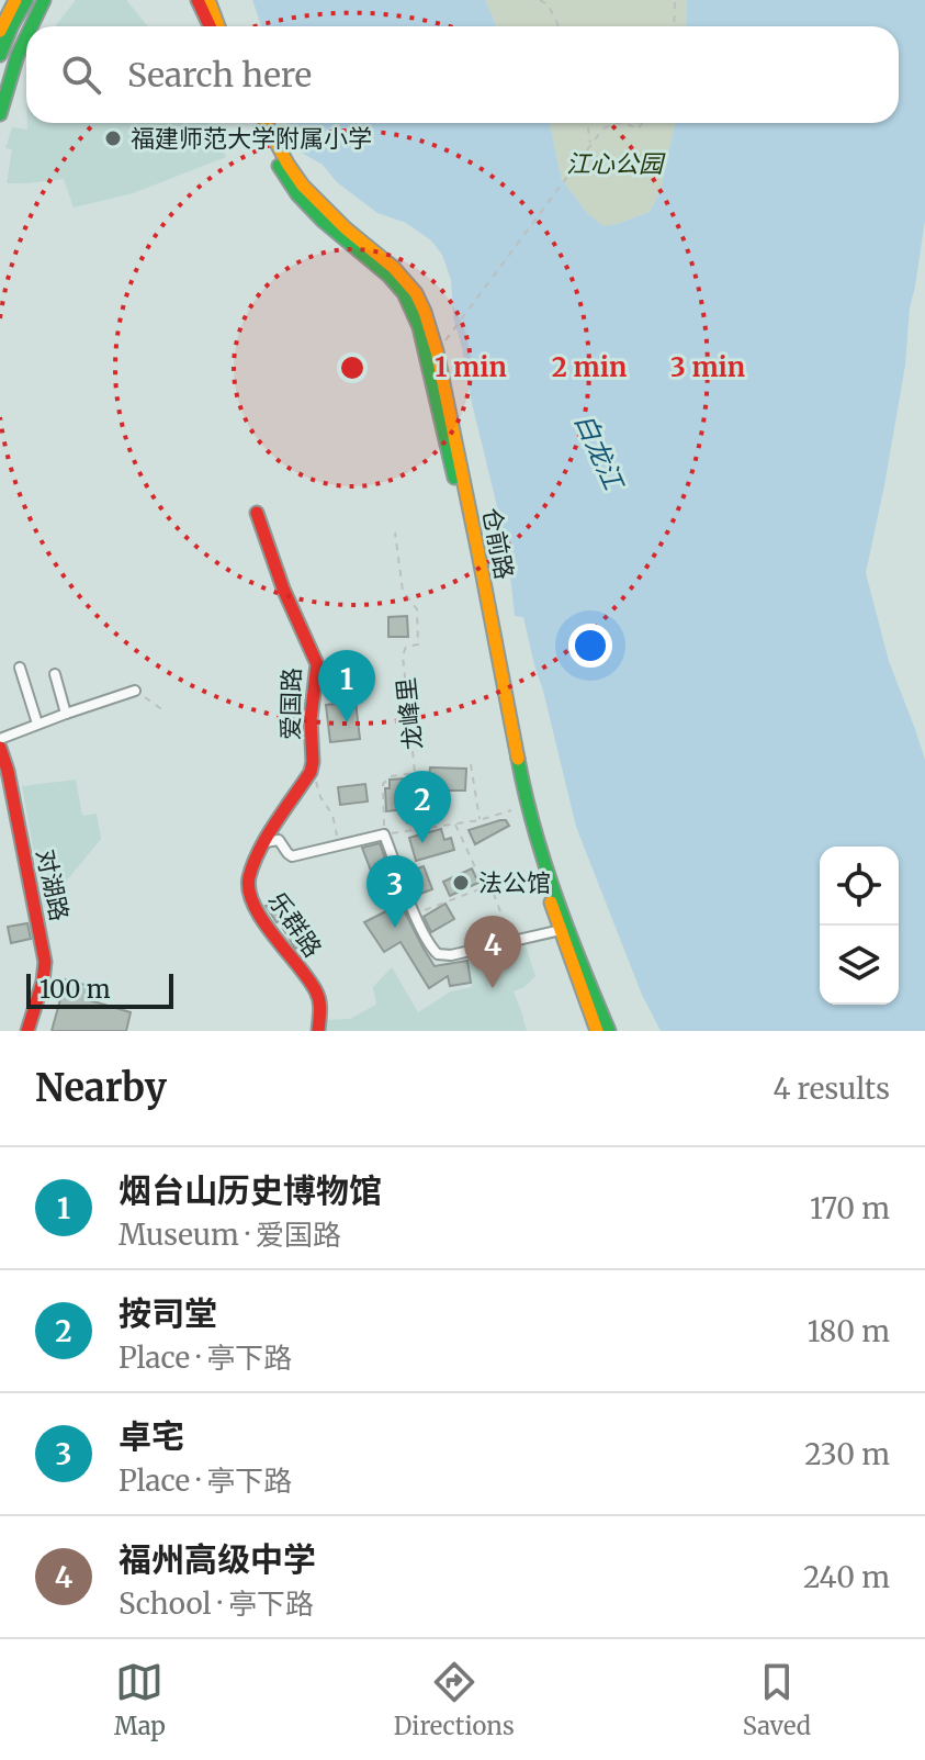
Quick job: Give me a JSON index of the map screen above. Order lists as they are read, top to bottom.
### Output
{
  "streets": {
    "street": [
      "仓前路",
      "爱国路",
      "对湖路",
      "乐群路"
    ],
    "path": ["龙峰里"]
  },
  "crossings": [
    ["爱国路", "乐群路"]
  ],
  "water": ["白龙江"],
  "parks": ["江心公园"],
  "places": ["福建师范大学附属小学", "法公馆"],
  "scale_bar": "100 m",
  "page": {
    "search": "Search here",
    "pins": [
      "1",
      "2",
      "3",
      "4"
    ],
    "scale": "100 m",
    "heading": ["Nearby", "4 results"],
    "list": [
      {
        "mark": "1",
        "name": "烟台山历史博物馆",
        "note": "Museum · 爱国路",
        "value": "170 m"
      },
      {
        "mark": "2",
        "name": "按司堂",
        "note": "Place · 亭下路",
        "value": "180 m"
      },
      {
        "mark": "3",
        "name": "卓宅",
        "note": "Place · 亭下路",
        "value": "230 m"
      },
      {
        "mark": "4",
        "name": "福州高级中学",
        "note": "School · 亭下路",
        "value": "240 m"
      }
    ],
    "nav": ["Map", "Directions", "Saved"]
  },
  "rings": ["1 min", "2 min", "3 min"]
}
